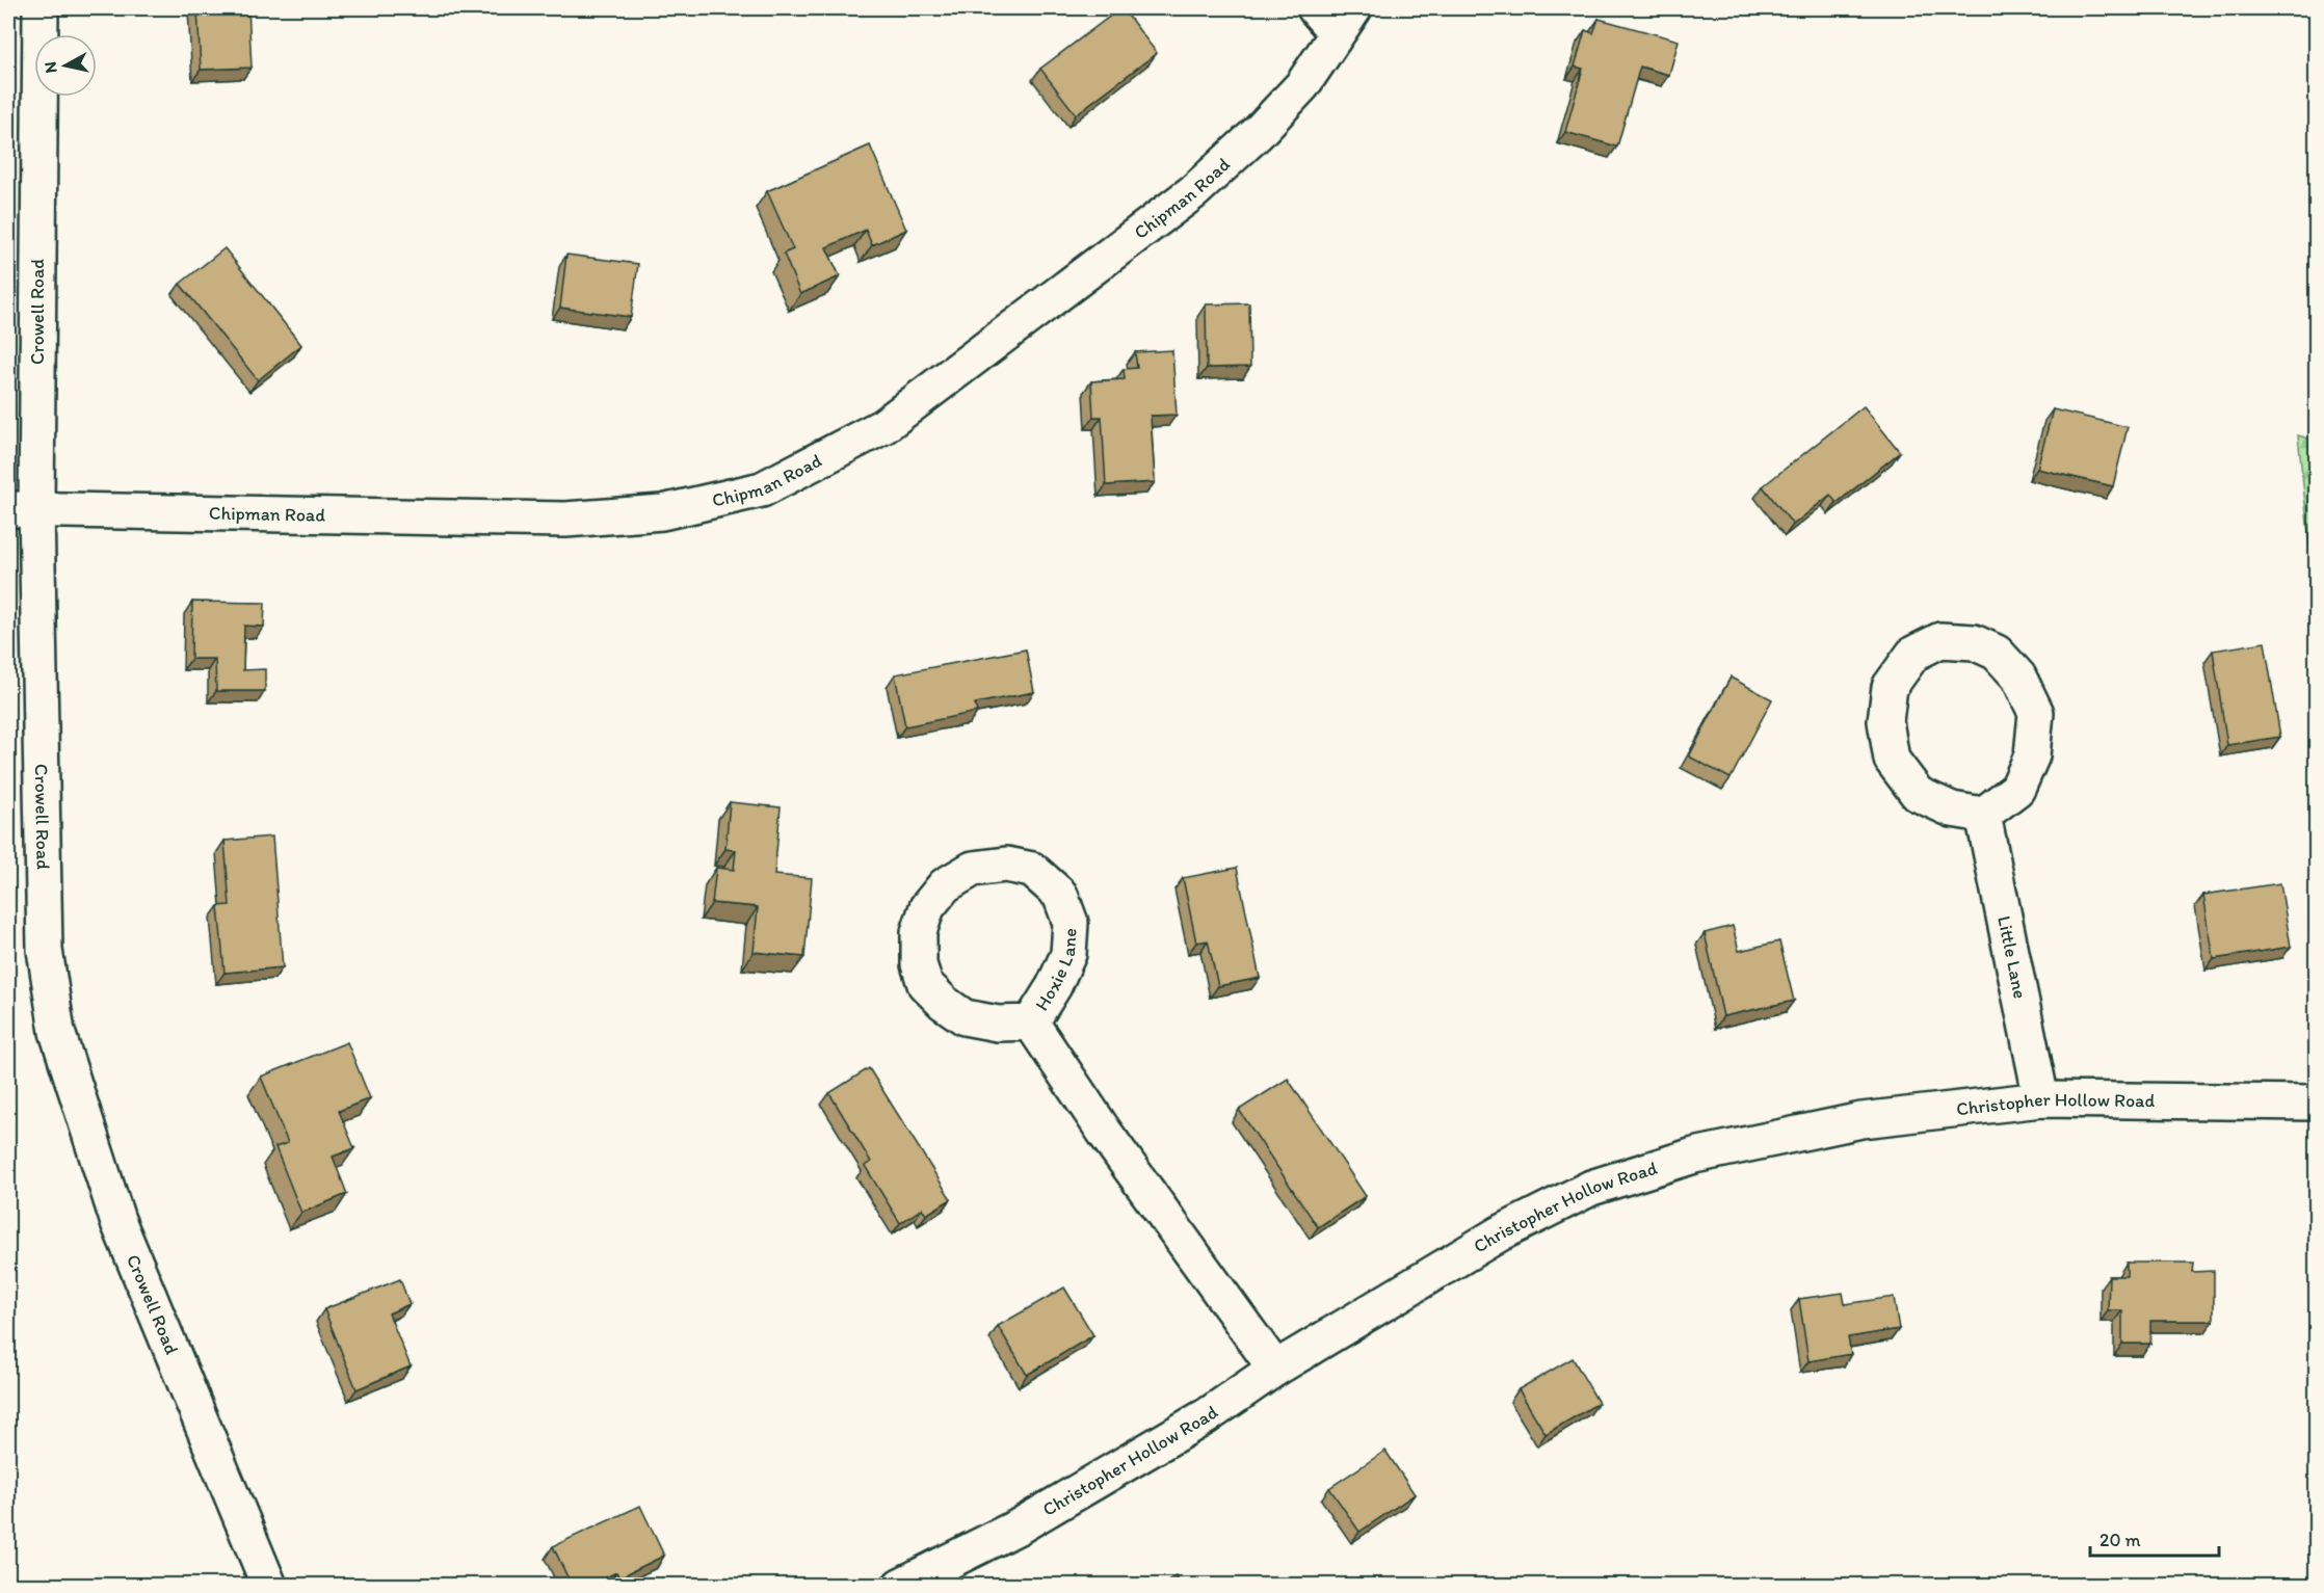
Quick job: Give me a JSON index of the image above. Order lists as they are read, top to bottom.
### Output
{
  "streets": {
    "street": [
      "Chipman Road",
      "Crowell Road",
      "Little Lane",
      "Hoxie Lane",
      "Christopher Hollow Road"
    ]
  },
  "crossings": [
    ["Chipman Road", "Crowell Road"],
    ["Little Lane", "Christopher Hollow Road"],
    ["Hoxie Lane", "Christopher Hollow Road"]
  ],
  "scale_bar": "20 m",
  "north": "left"
}
